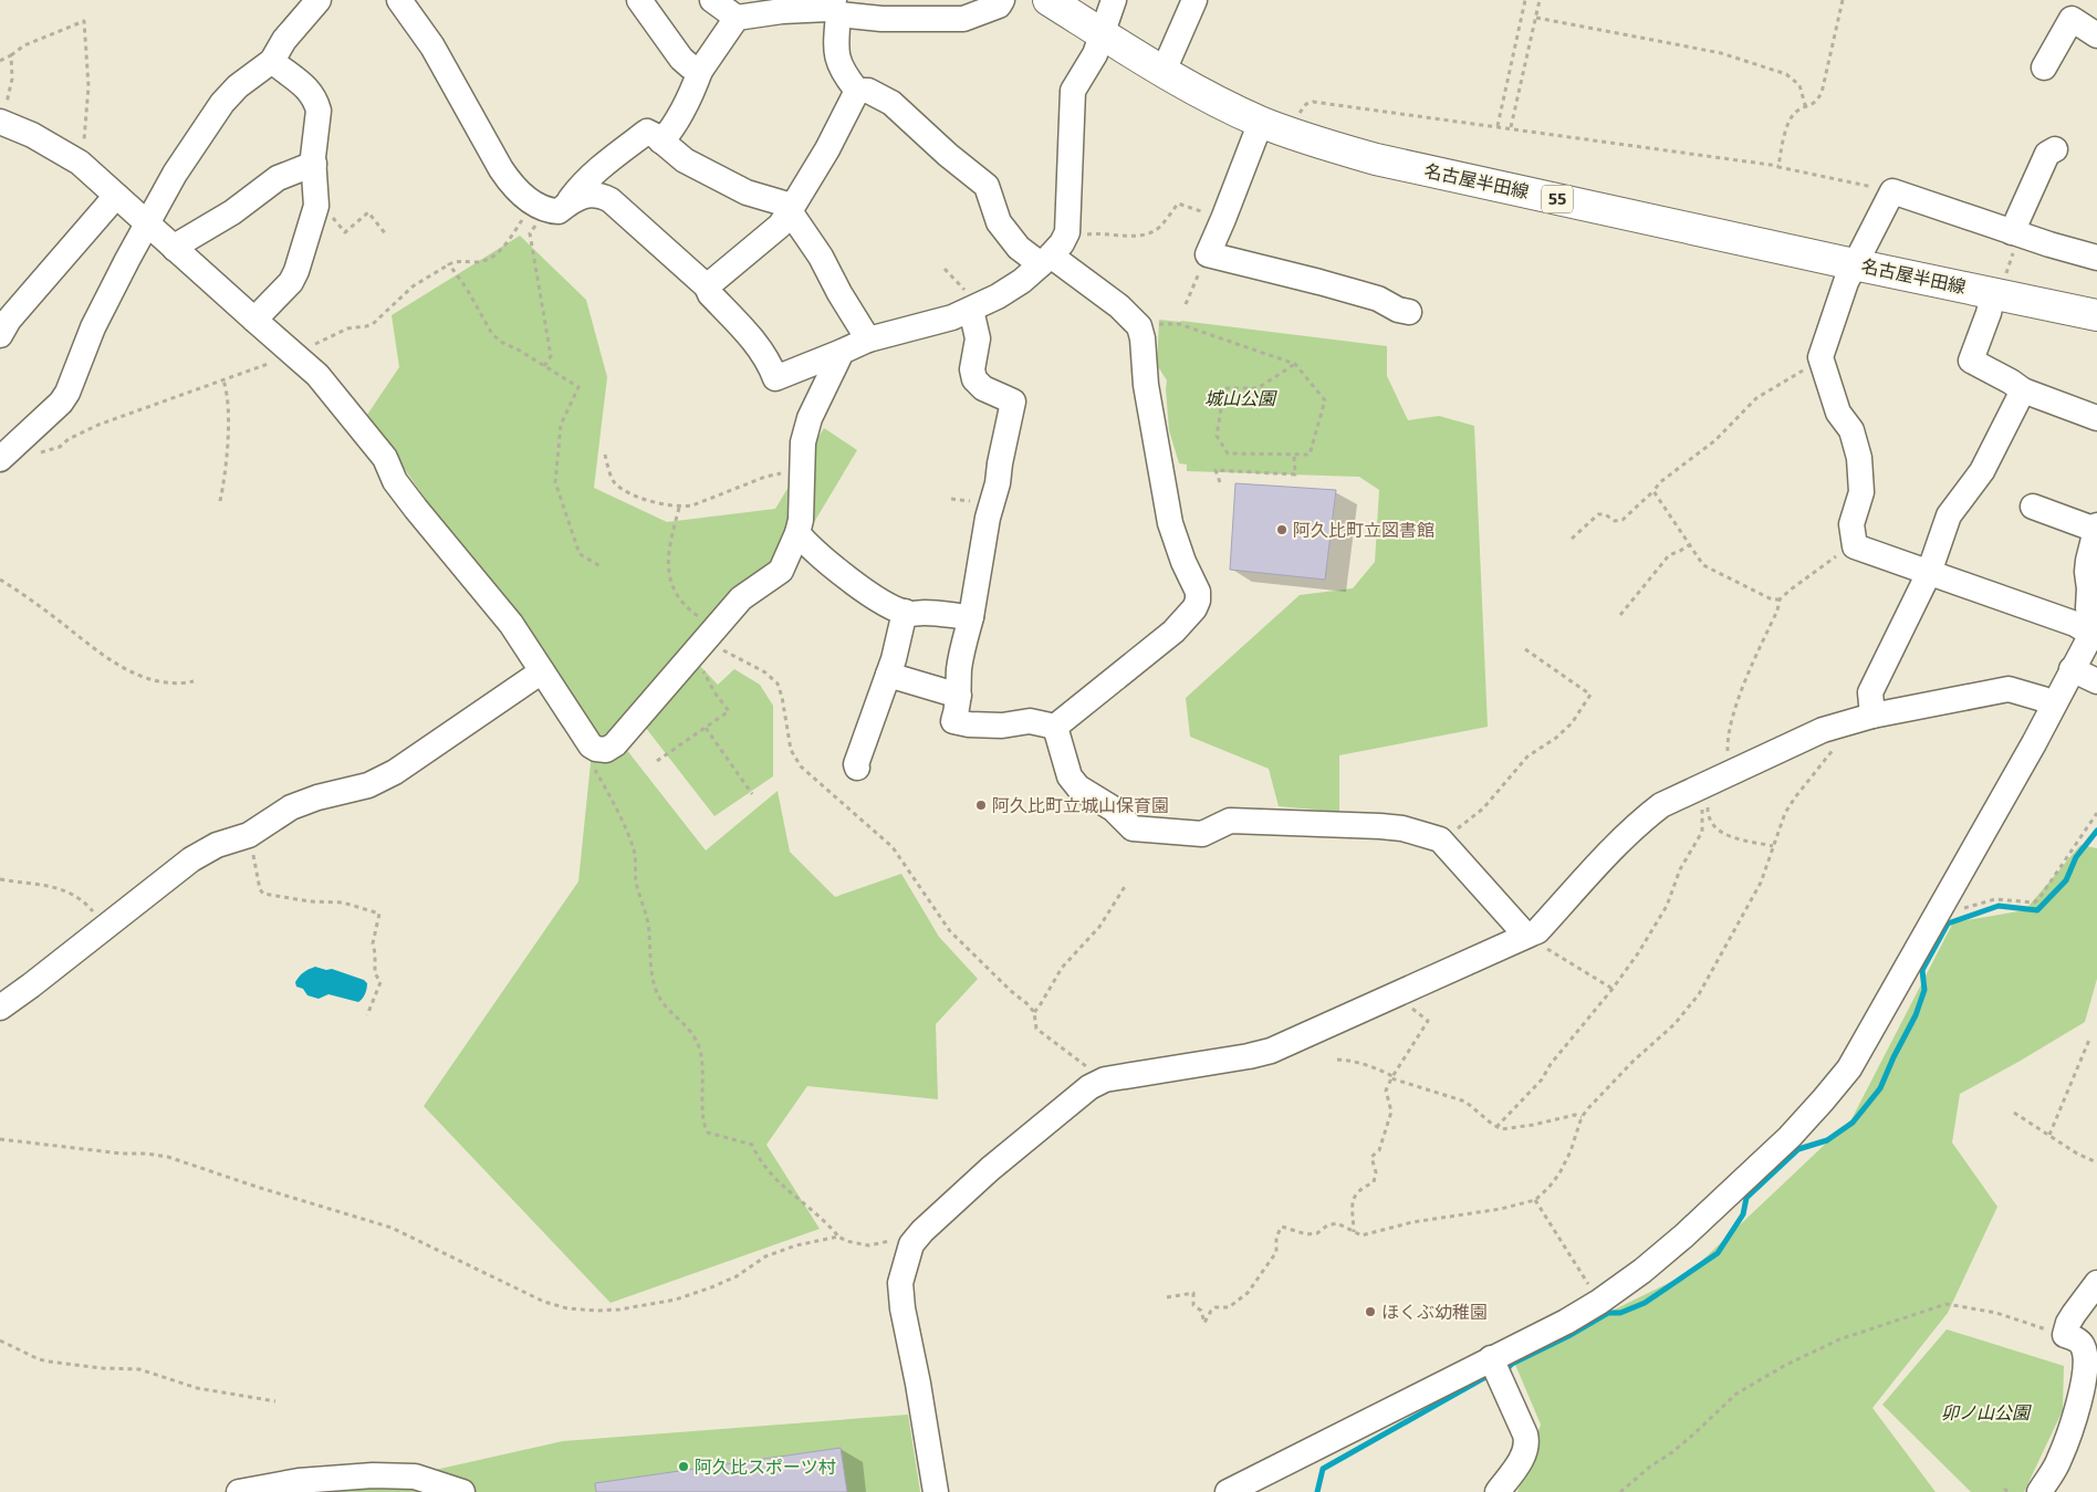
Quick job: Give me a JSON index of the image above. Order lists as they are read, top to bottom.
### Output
{
  "streets": {
    "main road": ["名古屋半田線", "55"]
  },
  "parks": ["城山公園", "卯ノ山公園"],
  "places": [
    "阿久比町立図書館",
    "阿久比町立城山保育園",
    "ほくぶ幼稚園",
    "阿久比スポーツ村"
  ]
}
